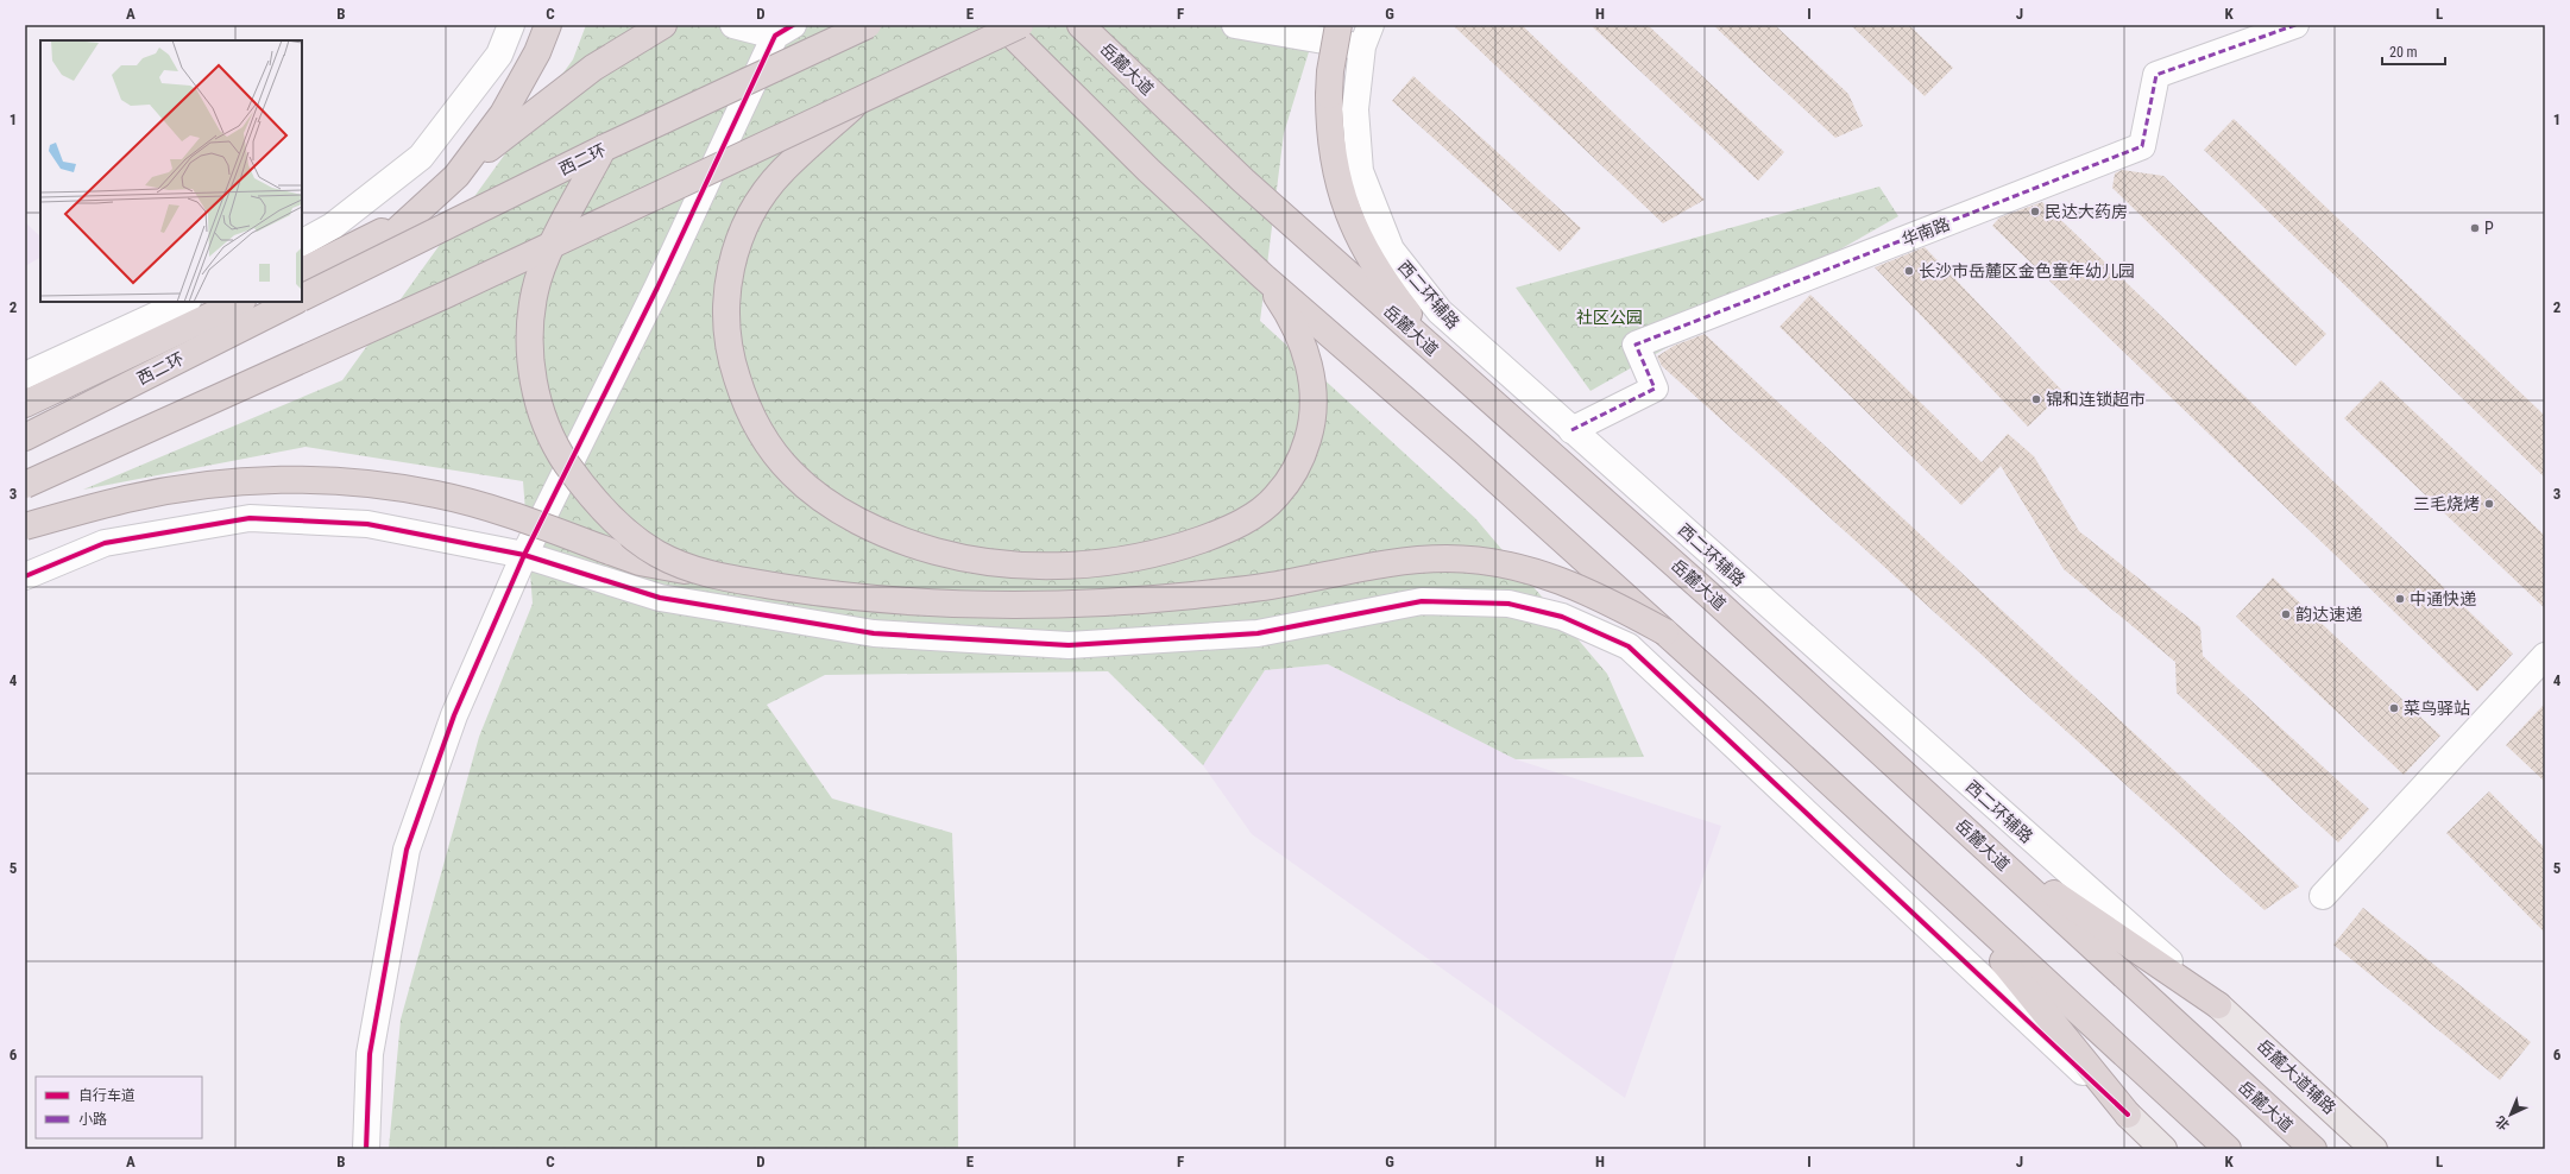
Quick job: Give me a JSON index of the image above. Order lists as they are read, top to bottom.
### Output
{
  "streets": {
    "highway": ["岳麓大道", "西二环"],
    "main road": ["岳麓大道辅路"],
    "street": ["华南路", "西二环辅路"]
  },
  "crossings": [
    ["华南路", "西二环辅路"],
    ["西二环辅路", "岳麓大道辅路"]
  ],
  "parks": ["社区公园"],
  "places": [
    "民达大药房",
    "P",
    "长沙市岳麓区金色童年幼儿园",
    "锦和连锁超市",
    "三毛烧烤",
    "中通快递",
    "韵达速递",
    "菜鸟驿站"
  ],
  "legend": ["自行车道", "小路"],
  "scale_bar": "20 m",
  "north": "bottom left",
  "grid": {
    "columns": [
      "A",
      "B",
      "C",
      "D",
      "E",
      "F",
      "G",
      "H",
      "I",
      "J",
      "K",
      "L"
    ],
    "rows": [
      "1",
      "2",
      "3",
      "4",
      "5",
      "6"
    ]
  }
}
